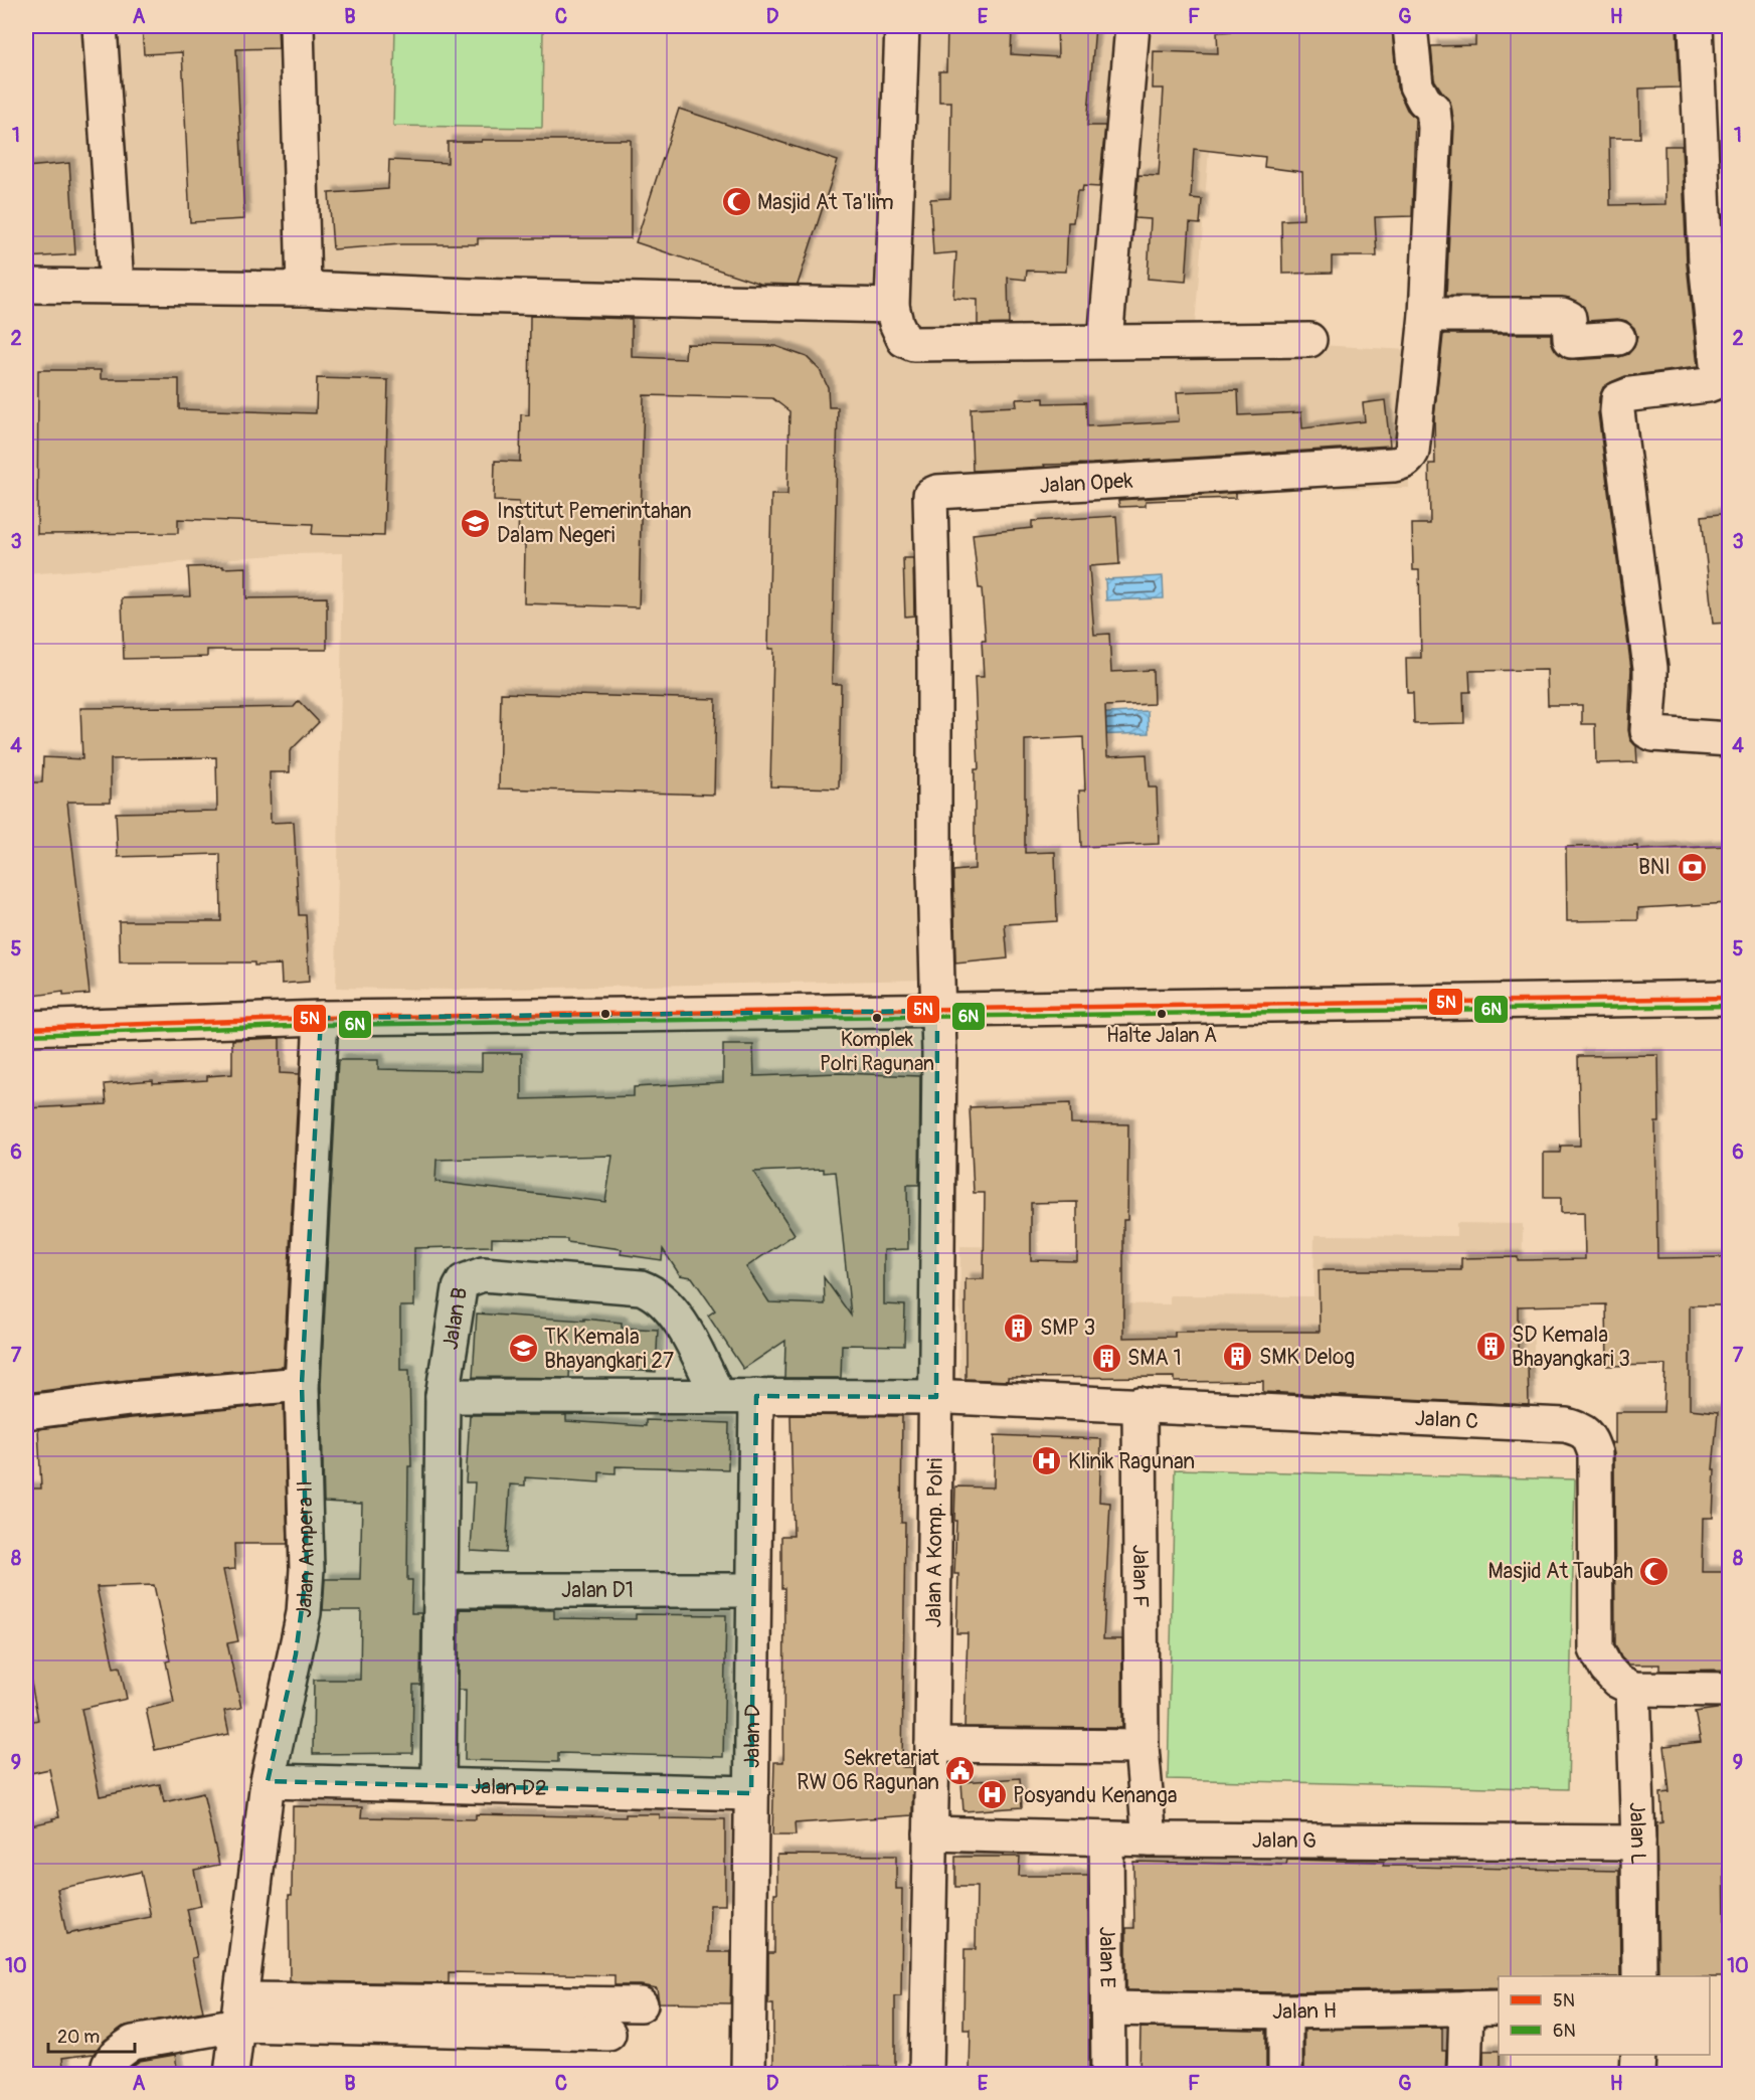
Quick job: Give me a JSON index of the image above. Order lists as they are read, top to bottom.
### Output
{
  "streets": {
    "street": [
      "Jalan Opek",
      "Jalan B",
      "Jalan C",
      "Jalan A Komp. Polri",
      "Jalan Ampera II",
      "Jalan F",
      "Jalan D1",
      "Jalan D",
      "Jalan D2",
      "Jalan L",
      "Jalan G",
      "Jalan E",
      "Jalan H"
    ]
  },
  "crossings": [
    ["Jalan Opek", "Jalan A Komp. Polri"],
    ["Jalan B", "Jalan D1"],
    ["Jalan B", "Jalan D2"],
    ["Jalan C", "Jalan A Komp. Polri"],
    ["Jalan C", "Jalan F"],
    ["Jalan C", "Jalan L"],
    ["Jalan A Komp. Polri", "Jalan G"],
    ["Jalan Ampera II", "Jalan D2"],
    ["Jalan F", "Jalan G"],
    ["Jalan D1", "Jalan D"],
    ["Jalan D", "Jalan D2"],
    ["Jalan L", "Jalan G"],
    ["Jalan G", "Jalan E"],
    ["Jalan E", "Jalan H"]
  ],
  "places": {
    "mosque": ["Masjid At Ta'lim", "Masjid At Taubah"],
    "school or university": ["Institut Pemerintahan Dalam Negeri", "TK Kemala Bhayangkari 27"],
    "bank": ["BNI"],
    "other": ["Halte Jalan A", "Komplek Polri Ragunan"],
    "building": [
      "SMP 3",
      "SD Kemala Bhayangkari 3",
      "SMK Delog",
      "SMA 1"
    ],
    "hospital": ["Klinik Ragunan", "Posyandu Kenanga"],
    "public building": ["Sekretariat RW 06 Ragunan"]
  },
  "lines": ["transit line 5N", "transit line 6N"],
  "legend": ["5N", "6N"],
  "scale_bar": "20 m",
  "grid": {
    "columns": [
      "A",
      "B",
      "C",
      "D",
      "E",
      "F",
      "G",
      "H"
    ],
    "rows": [
      "1",
      "2",
      "3",
      "4",
      "5",
      "6",
      "7",
      "8",
      "9",
      "10"
    ]
  }
}
